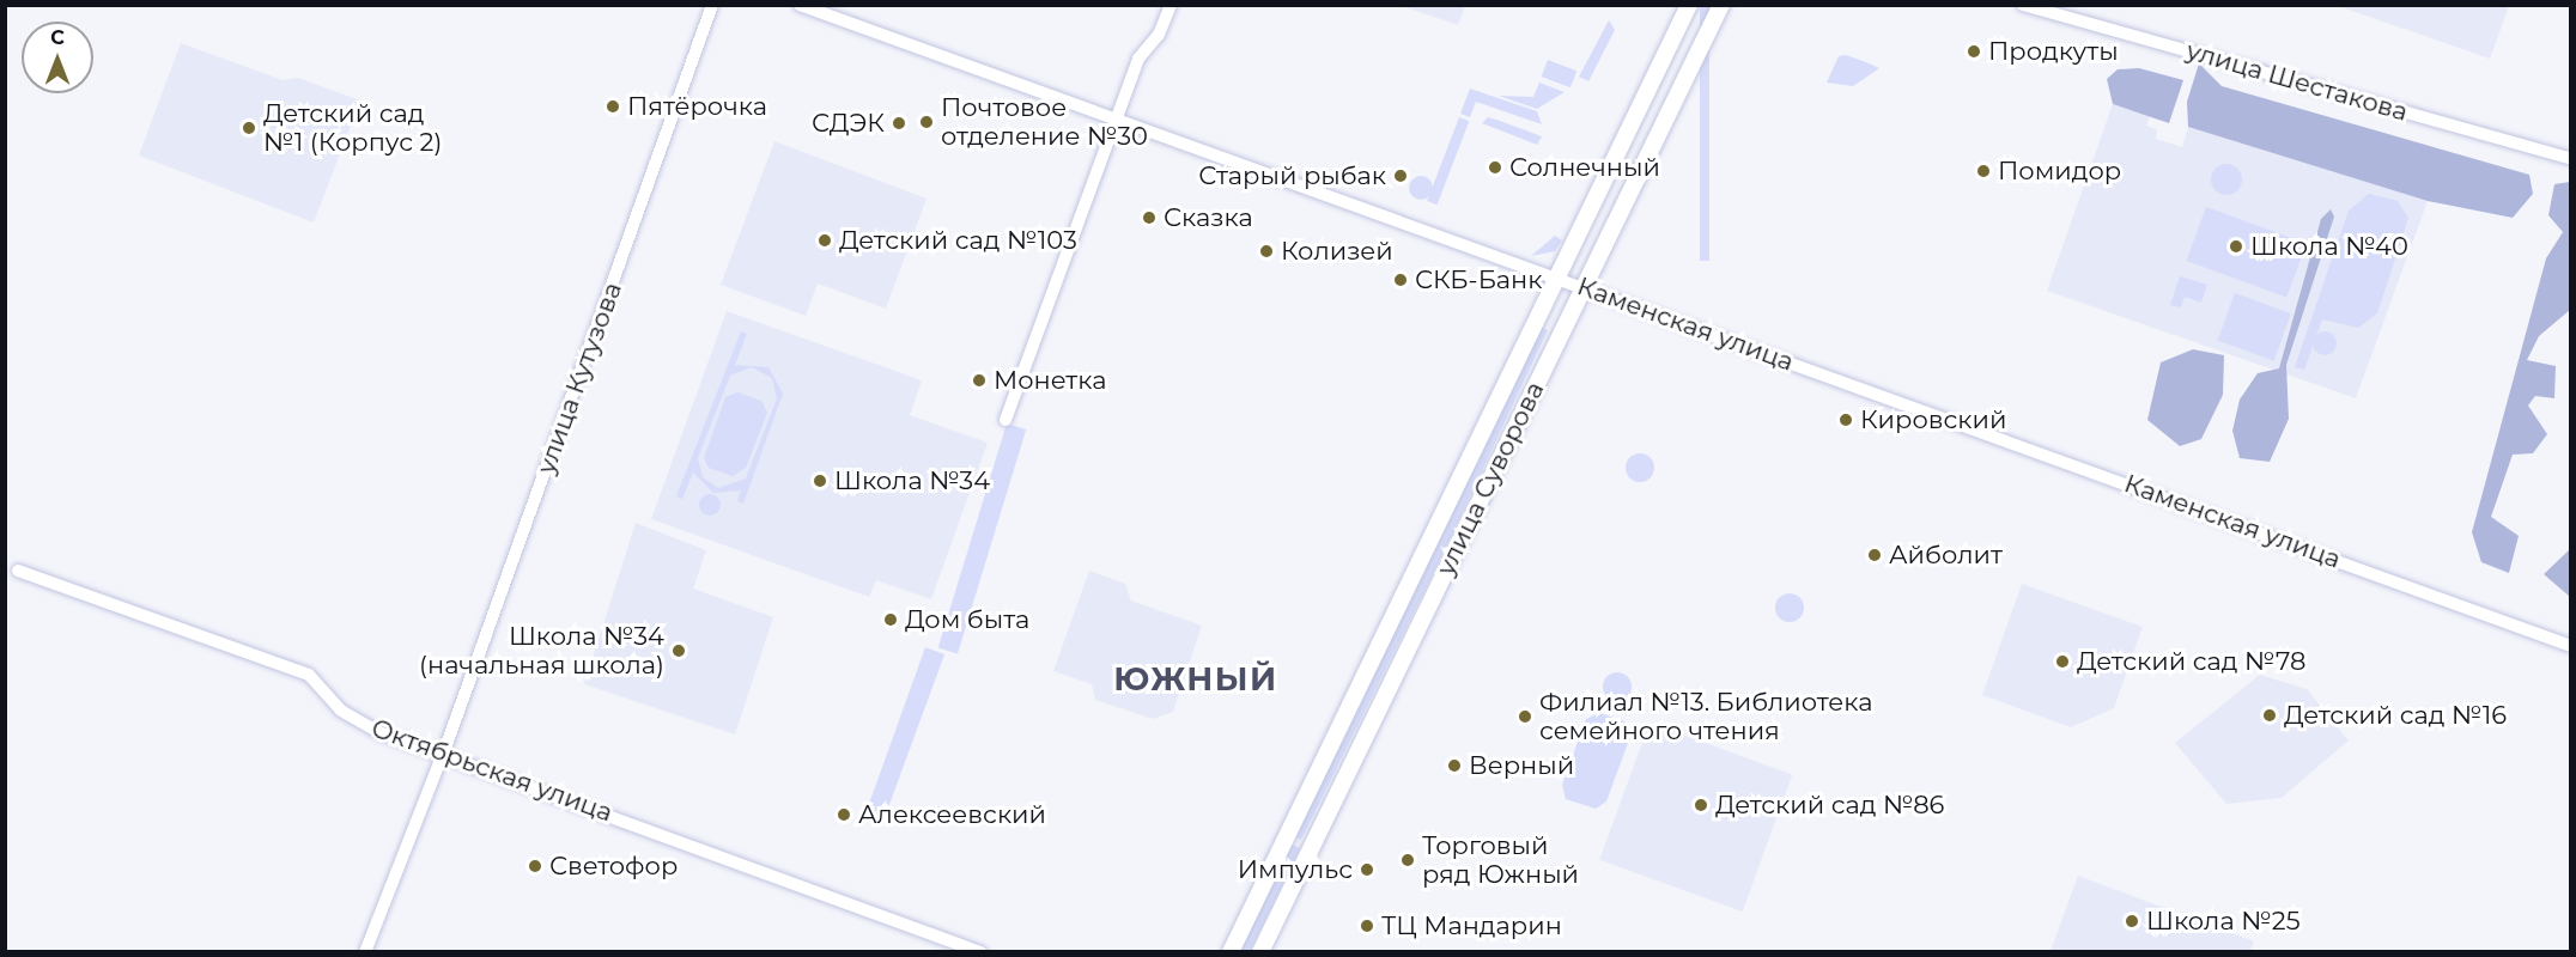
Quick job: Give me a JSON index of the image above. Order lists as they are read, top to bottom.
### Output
{
  "streets": {
    "main road": ["улица Суворова"],
    "street": [
      "улица Шестакова",
      "Каменская улица",
      "улица Кутузова",
      "Октябрьская улица"
    ]
  },
  "crossings": [
    ["Каменская улица", "улица Суворова"],
    ["улица Кутузова", "Октябрьская улица"]
  ],
  "districts": ["ЮЖНЫЙ"],
  "places": [
    "Продкуты",
    "Пятёрочка",
    "Почтовое отделение №30",
    "СДЭК",
    "Детский сад №1 (Корпус 2)",
    "Солнечный",
    "Помидор",
    "Старый рыбак",
    "Сказка",
    "Детский сад №103",
    "Школа №40",
    "Колизей",
    "СКБ-Банк",
    "Монетка",
    "Кировский",
    "Школа №34",
    "Айболит",
    "Дом быта",
    "Школа №34 (начальная школа)",
    "Детский сад №78",
    "Детский сад №16",
    "Филиал №13. Библиотека семейного чтения",
    "Верный",
    "Детский сад №86",
    "Алексеевский",
    "Торговый ряд Южный",
    "Светофор",
    "Импульс",
    "Школа №25",
    "ТЦ Мандарин"
  ],
  "north": "top"
}
